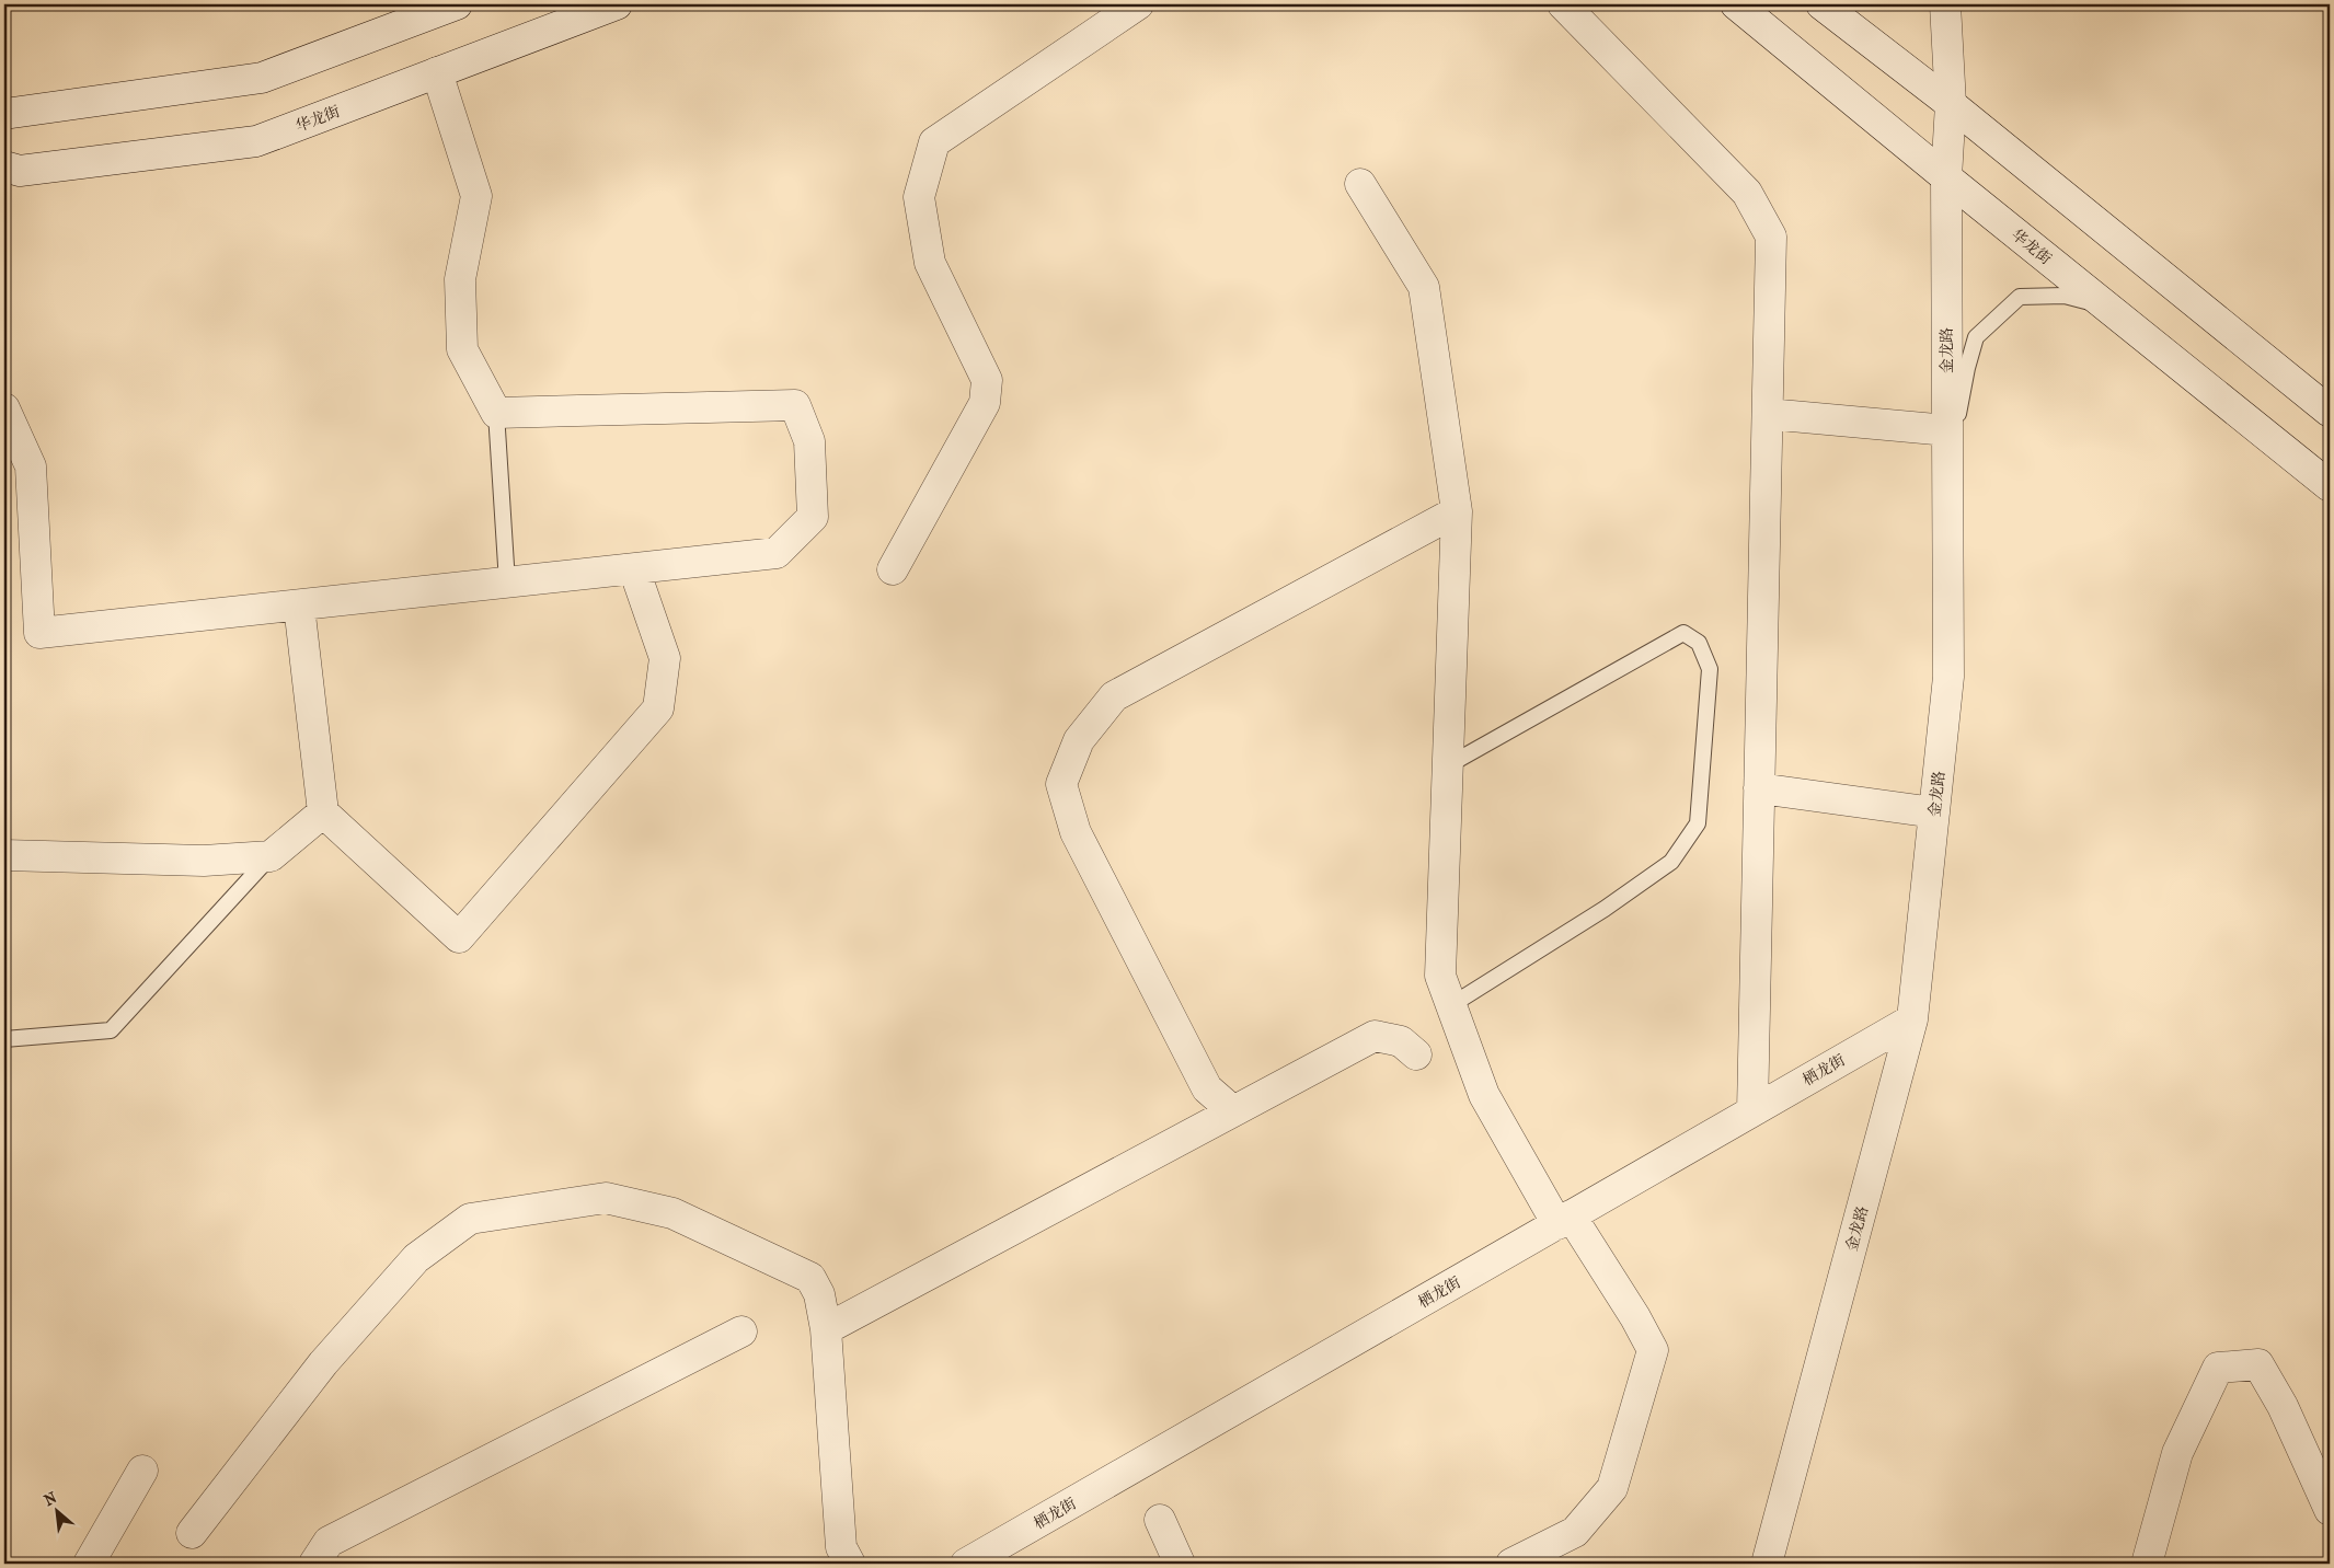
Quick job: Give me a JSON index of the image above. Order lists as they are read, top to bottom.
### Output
{
  "streets": {
    "street": ["华龙街", "金龙路", "栖龙街"]
  },
  "crossings": [
    ["华龙街", "金龙路"],
    ["金龙路", "栖龙街"]
  ],
  "north": "top left"
}
